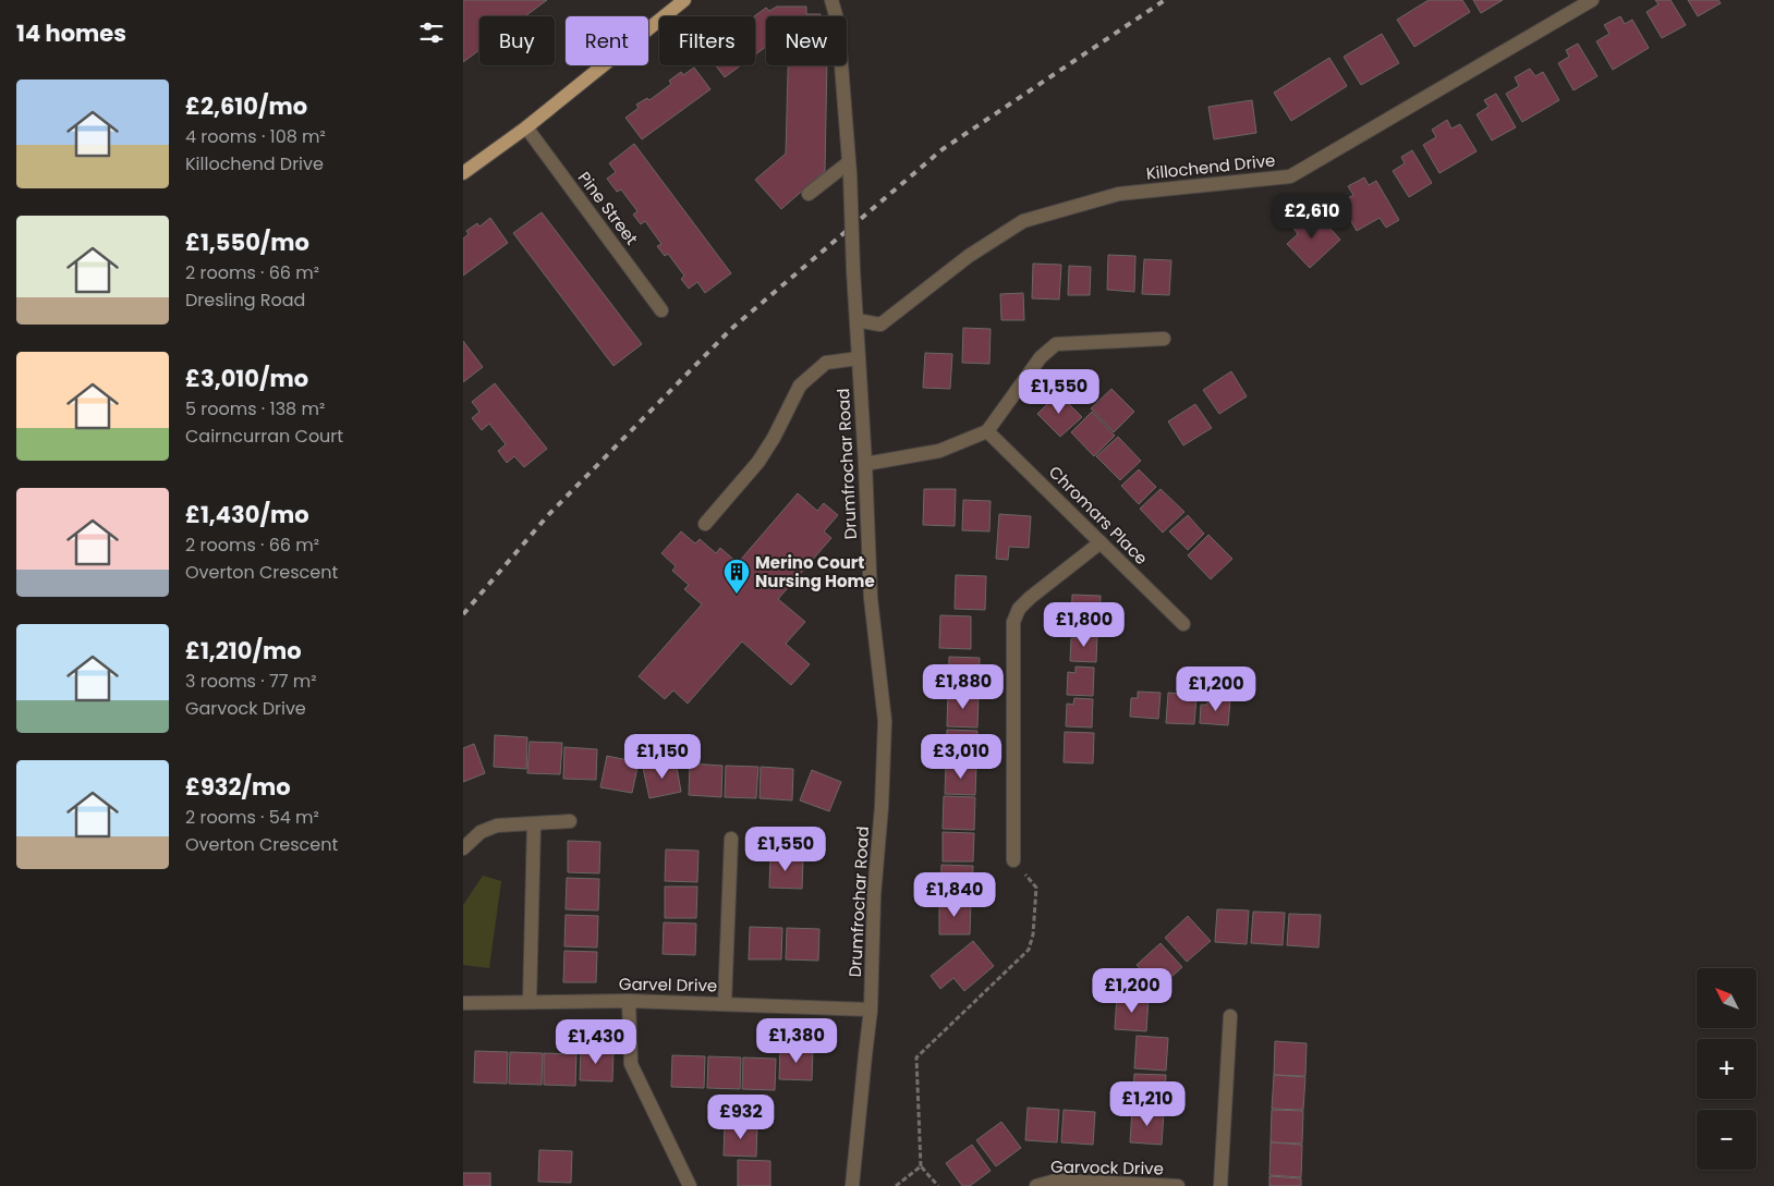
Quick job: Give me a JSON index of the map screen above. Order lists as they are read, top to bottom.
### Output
{
  "streets": {
    "street": [
      "Killochend Drive",
      "Pine Street",
      "Drumfrochar Road",
      "Chromars Place",
      "Garvel Drive",
      "Garvock Drive"
    ]
  },
  "crossings": [
    ["Killochend Drive", "Drumfrochar Road"],
    ["Drumfrochar Road", "Garvel Drive"]
  ],
  "places": {
    "building": ["Merino Court Nursing Home"]
  },
  "north": "top left",
  "page": {
    "heading": "14 homes",
    "chip": [
      "Buy",
      "Rent",
      "Filters",
      "New"
    ],
    "list": [
      {
        "name": "£2,610/mo",
        "note": "4 rooms · 108 m² · Killochend Drive"
      },
      {
        "name": "£1,550/mo",
        "note": "2 rooms · 66 m² · Dresling Road"
      },
      {
        "name": "£3,010/mo",
        "note": "5 rooms · 138 m² · Cairncurran Court"
      },
      {
        "name": "£1,430/mo",
        "note": "2 rooms · 66 m² · Overton Crescent"
      },
      {
        "name": "£1,210/mo",
        "note": "3 rooms · 77 m² · Garvock Drive"
      },
      {
        "name": "£932/mo",
        "note": "2 rooms · 54 m² · Overton Crescent"
      }
    ],
    "price": [
      "£2,610",
      "£1,550",
      "£1,800",
      "£1,880",
      "£1,200",
      "£1,150",
      "£3,010",
      "£1,550",
      "£1,840",
      "£1,200",
      "£1,380",
      "£1,430",
      "£1,210",
      "£932"
    ],
    "map_buttons": ["+", "−"]
  }
}
